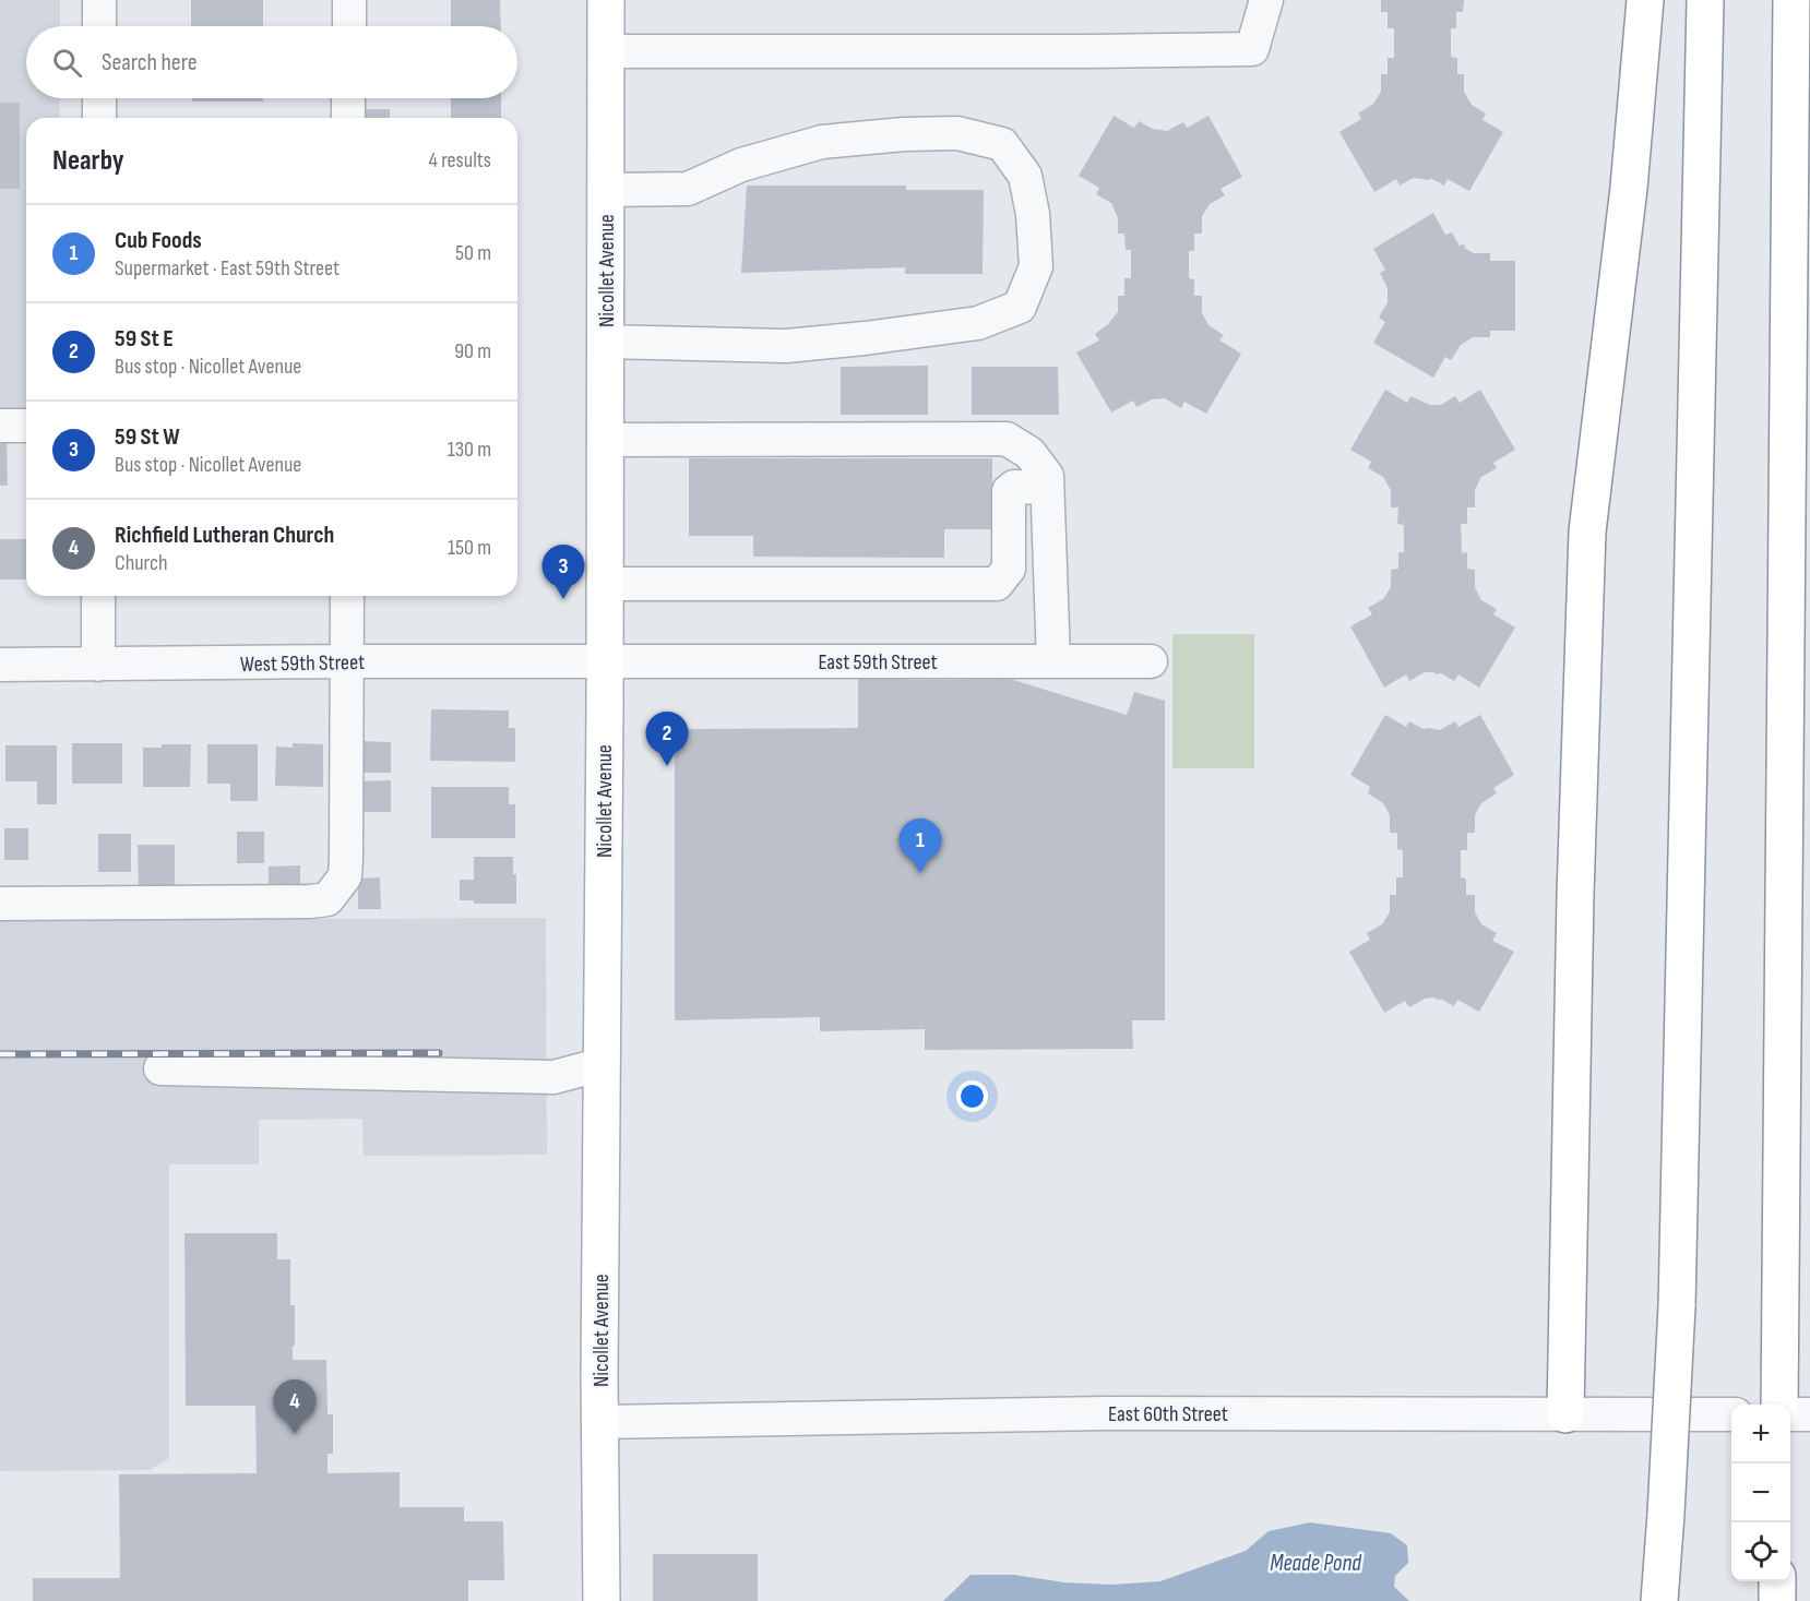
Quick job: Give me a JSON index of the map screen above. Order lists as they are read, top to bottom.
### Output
{
  "streets": {
    "main road": ["Nicollet Avenue"],
    "street": ["East 59th Street", "West 59th Street", "East 60th Street"]
  },
  "crossings": [
    ["Nicollet Avenue", "East 59th Street"],
    ["Nicollet Avenue", "West 59th Street"],
    ["Nicollet Avenue", "East 60th Street"],
    ["East 59th Street", "West 59th Street"]
  ],
  "water": ["Meade Pond"],
  "page": {
    "search": "Search here",
    "heading": ["Nearby", "4 results"],
    "list": [
      {
        "mark": "1",
        "name": "Cub Foods",
        "note": "Supermarket · East 59th Street",
        "value": "50 m"
      },
      {
        "mark": "2",
        "name": "59 St E",
        "note": "Bus stop · Nicollet Avenue",
        "value": "90 m"
      },
      {
        "mark": "3",
        "name": "59 St W",
        "note": "Bus stop · Nicollet Avenue",
        "value": "130 m"
      },
      {
        "mark": "4",
        "name": "Richfield Lutheran Church",
        "note": "Church",
        "value": "150 m"
      }
    ],
    "pins": [
      "3",
      "2",
      "1",
      "4"
    ],
    "map_buttons": ["+", "−"]
  }
}
